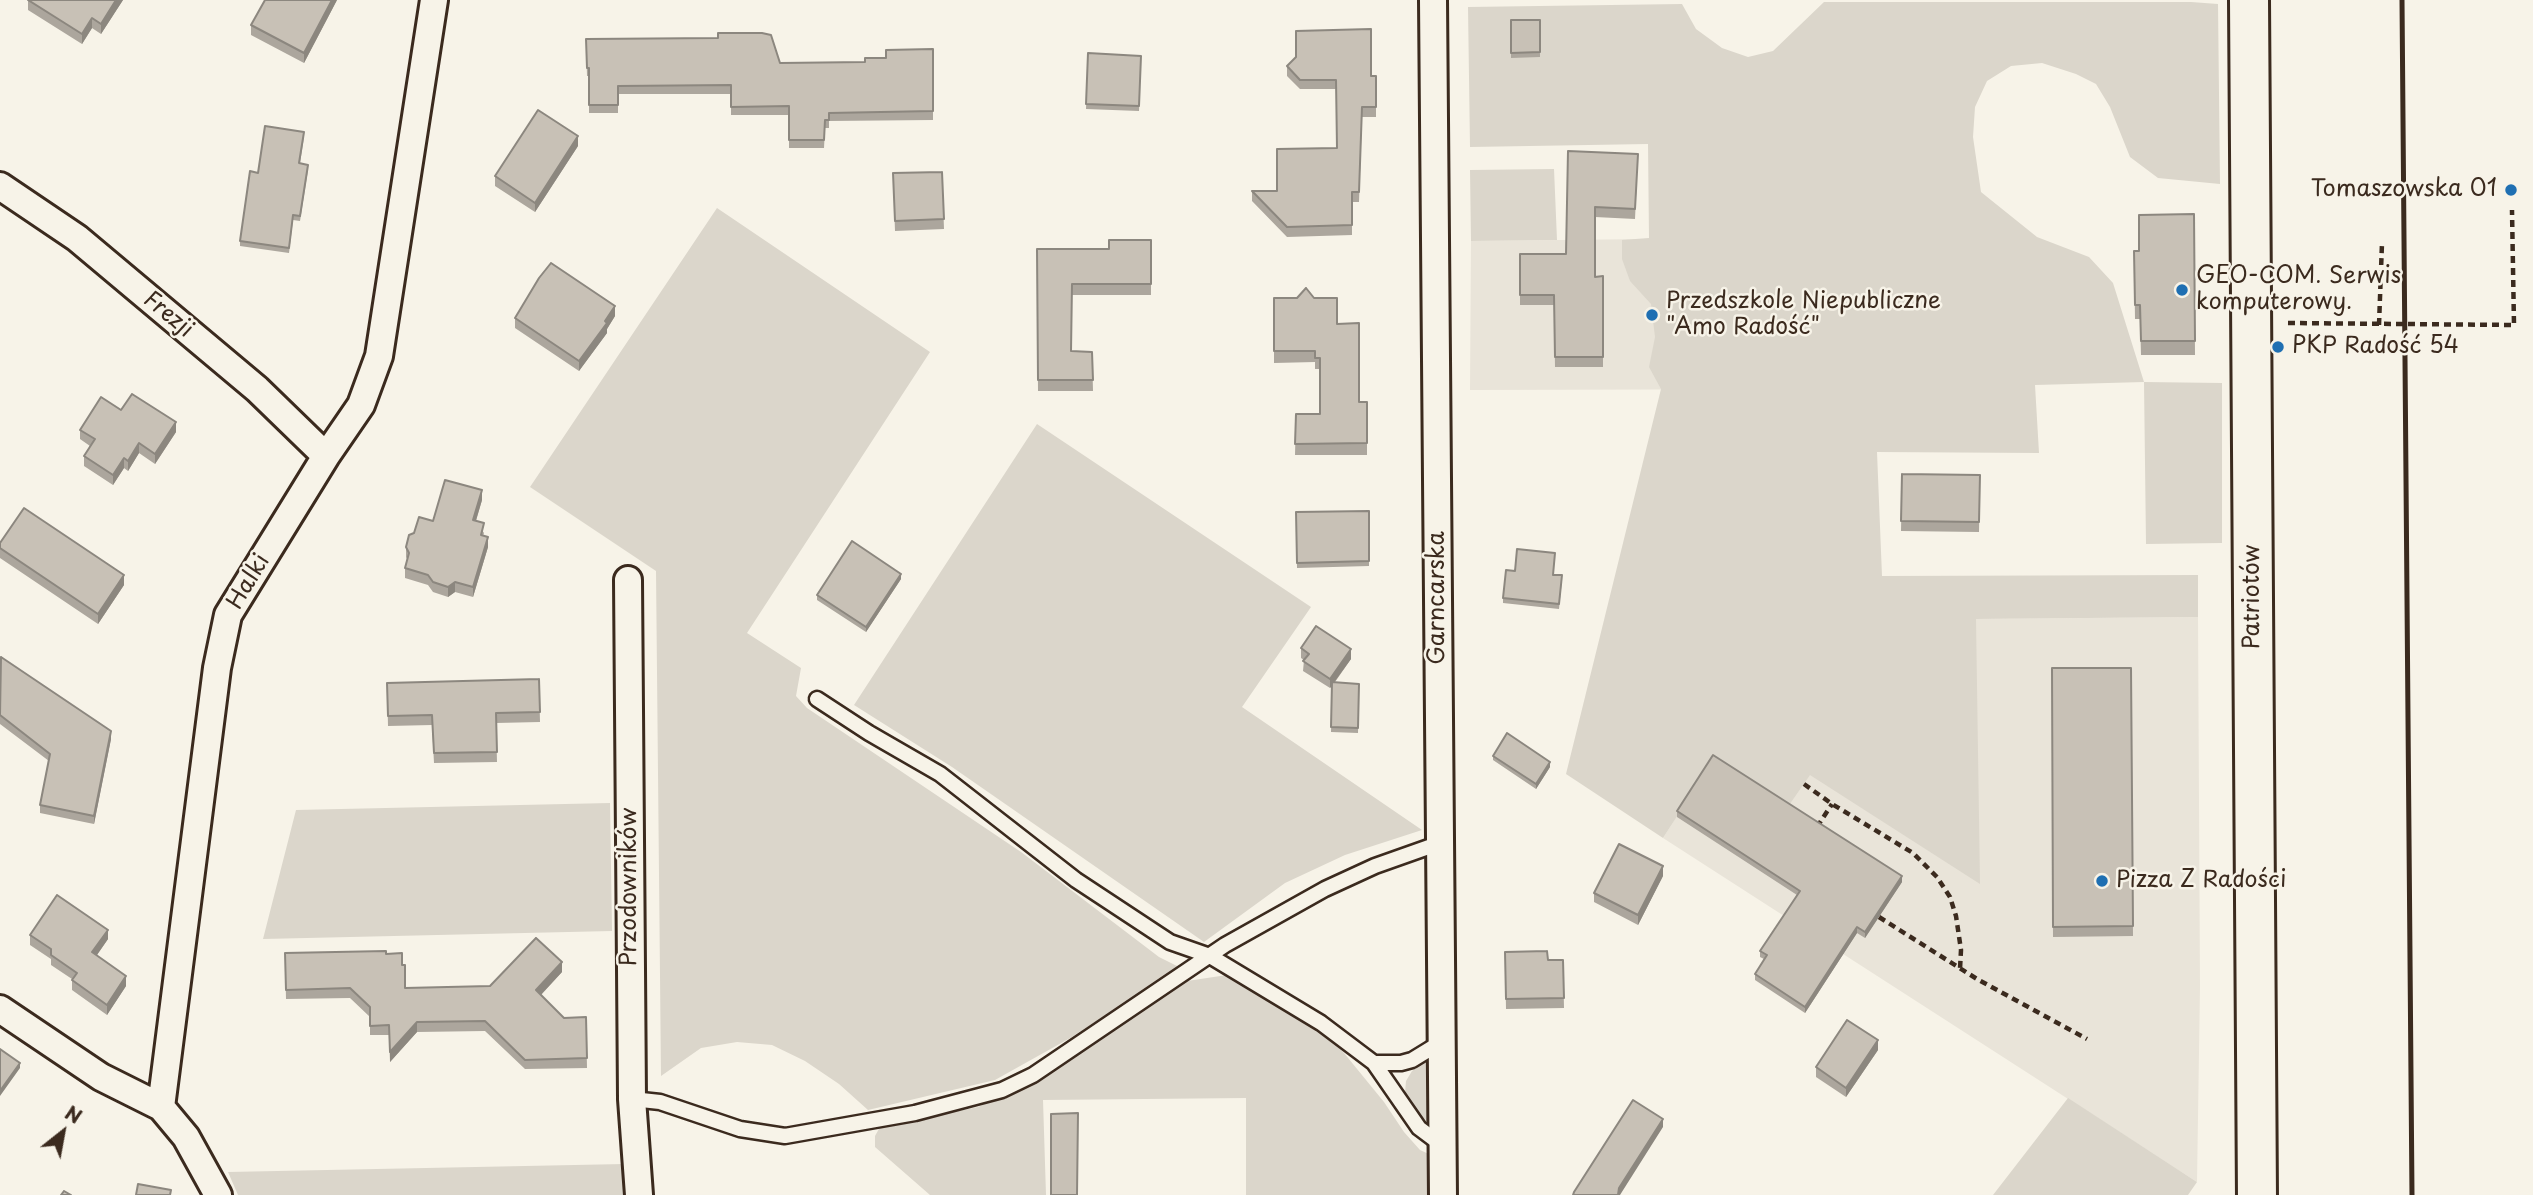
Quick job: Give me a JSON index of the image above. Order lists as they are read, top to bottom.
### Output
{
  "streets": {
    "main road": ["Patriotów"],
    "street": [
      "Frezji",
      "Halki",
      "Garncarska",
      "Przodowników"
    ]
  },
  "crossings": [
    ["Frezji", "Halki"]
  ],
  "places": [
    "Tomaszowska 01",
    "GEO-COM. Serwis komputerowy.",
    "Przedszkole Niepubliczne \"Amo Radość\"",
    "PKP Radość 54",
    "Pizza Z Radości"
  ],
  "north": "top right"
}
